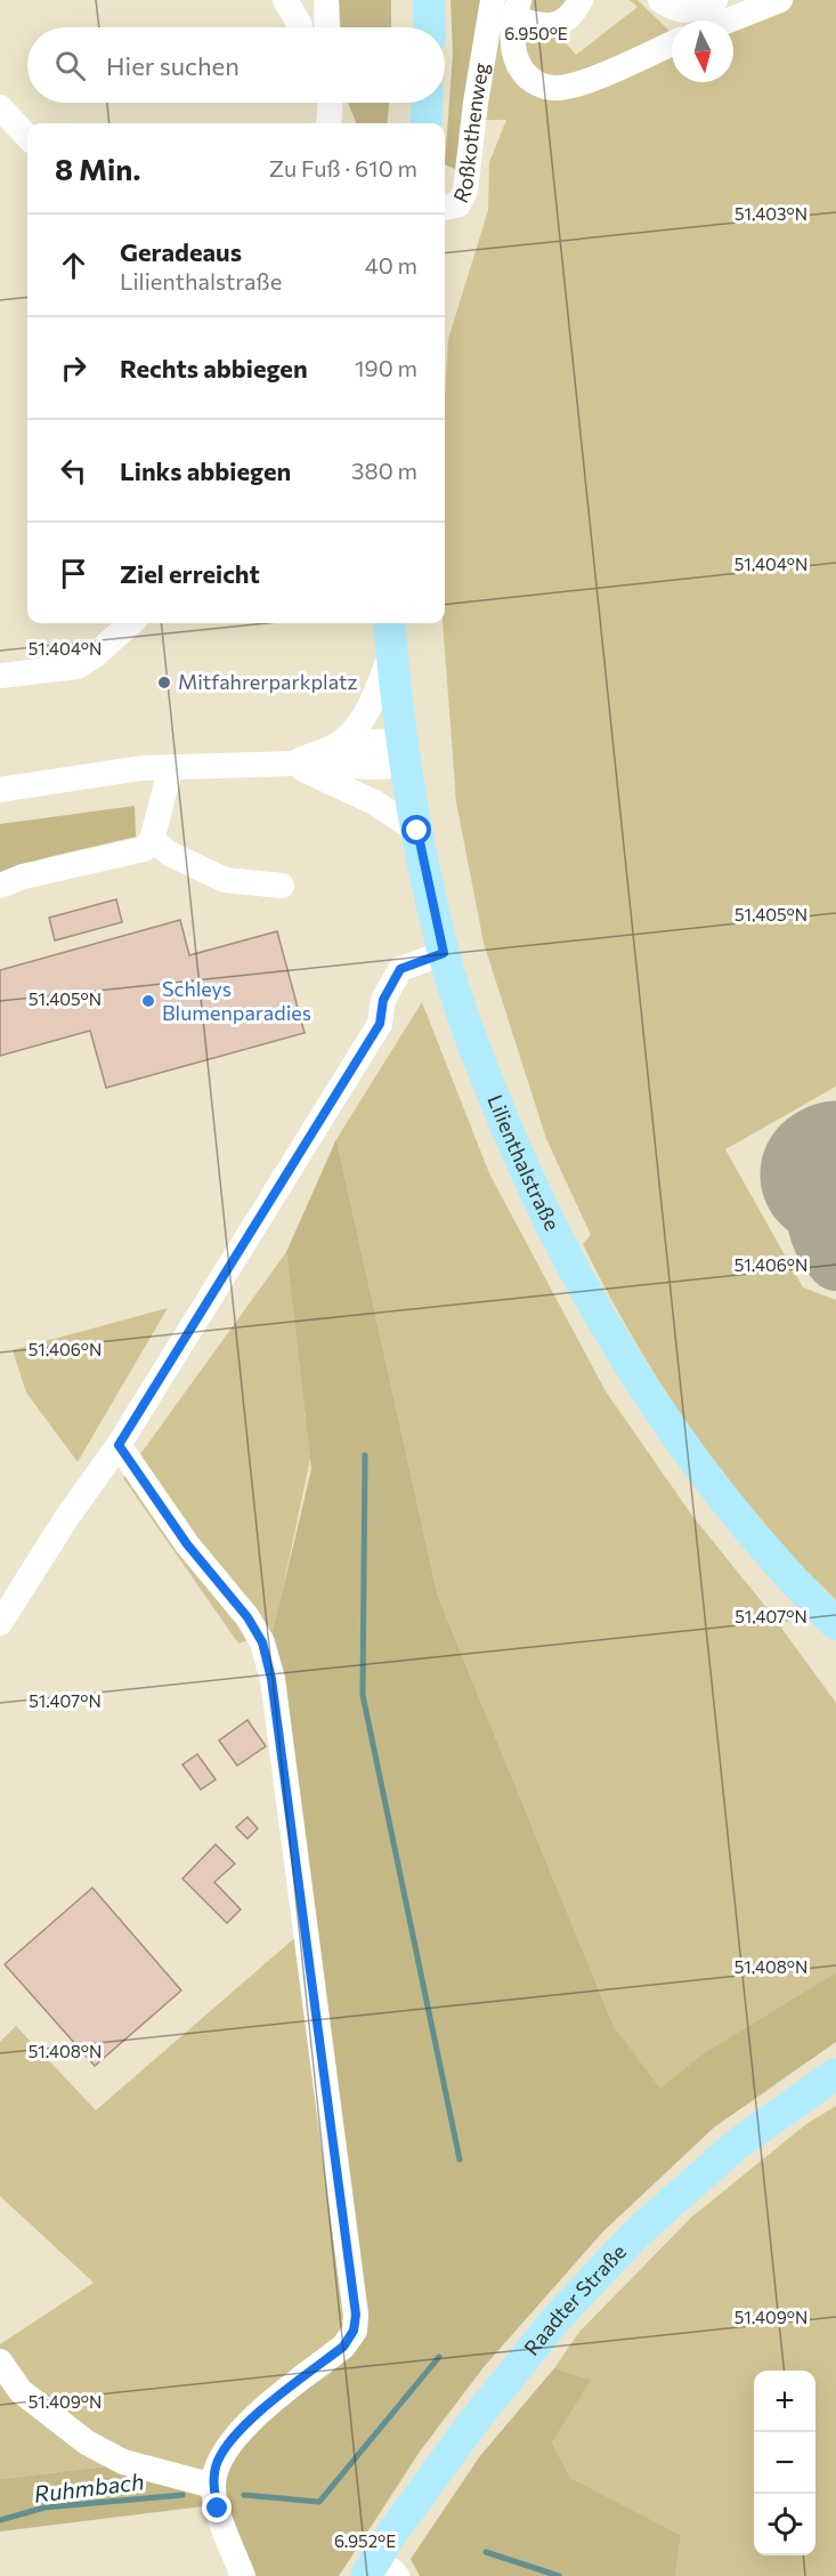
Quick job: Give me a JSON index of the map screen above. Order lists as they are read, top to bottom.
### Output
{
  "streets": {
    "main road": ["Lilienthalstraße", "Raadter Straße"],
    "street": ["Roßkothenweg"]
  },
  "water": ["Ruhmbach"],
  "places": ["Mitfahrerparkplatz", "Schleys Blumenparadies"],
  "north": "bottom",
  "page": {
    "search": "Hier suchen",
    "heading": ["8 Min.", "Zu Fuß · 610 m"],
    "list": [
      ["Geradeaus", "Lilienthalstraße", "40 m"],
      ["Rechts abbiegen", "190 m"],
      ["Links abbiegen", "380 m"],
      "Ziel erreicht"
    ],
    "map_buttons": ["+", "−"]
  },
  "coordinates": [
    "6.950°E",
    "51.403°N",
    "51.404°N",
    "51.405°N",
    "51.406°N",
    "51.407°N",
    "51.408°N",
    "51.409°N",
    "6.952°E"
  ]
}
